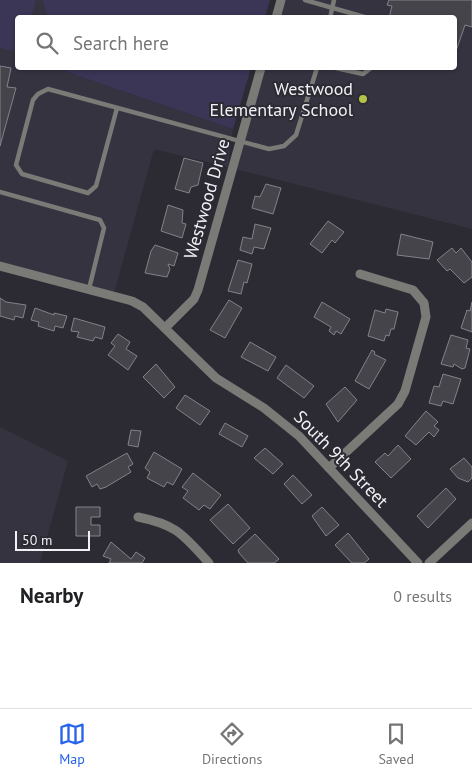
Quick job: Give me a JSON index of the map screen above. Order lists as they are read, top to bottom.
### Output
{
  "streets": {
    "street": ["Westwood Drive", "South 9th Street"]
  },
  "crossings": [
    ["Westwood Drive", "South 9th Street"]
  ],
  "places": ["Westwood Elementary School"],
  "scale_bar": "50 m",
  "page": {
    "search": "Search here",
    "scale": "50 m",
    "heading": ["Nearby", "0 results"],
    "nav": ["Map", "Directions", "Saved"]
  }
}
